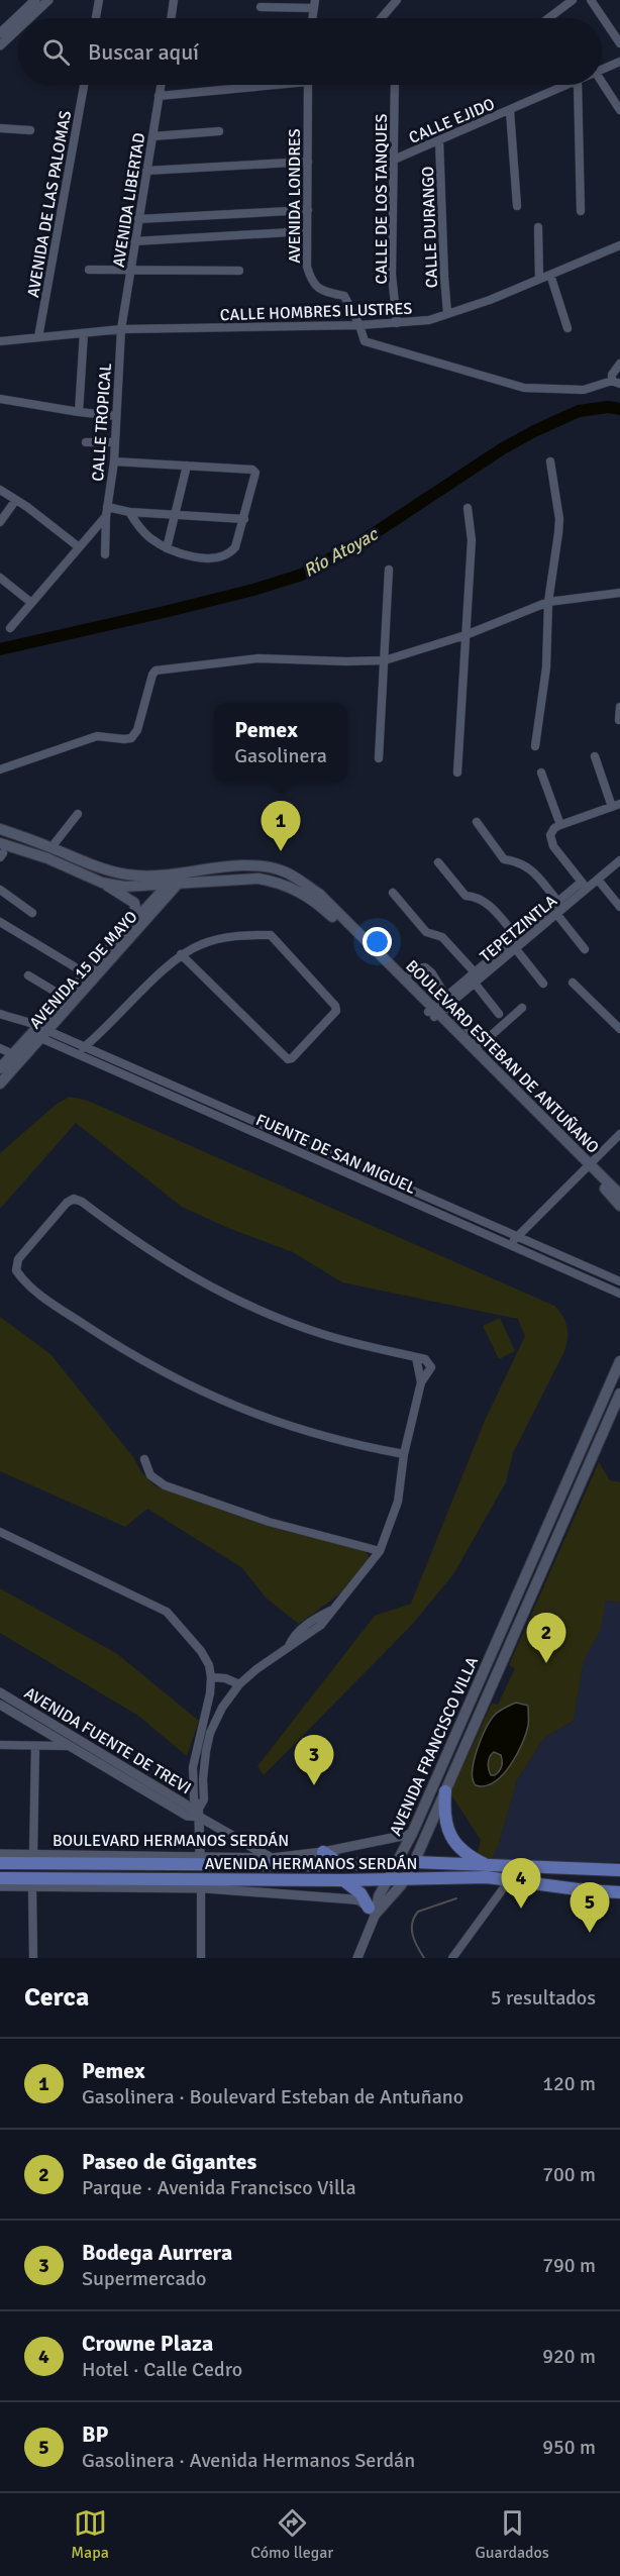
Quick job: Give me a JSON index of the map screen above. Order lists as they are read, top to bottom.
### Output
{
  "streets": {
    "main road": [
      "AVENIDA 15 DE MAYO",
      "BOULEVARD ESTEBAN DE ANTUÑANO",
      "AVENIDA FRANCISCO VILLA",
      "AVENIDA HERMANOS SERDÁN"
    ],
    "street": [
      "CALLE EJIDO",
      "AVENIDA LONDRES",
      "CALLE DE LOS TANQUES",
      "AVENIDA LIBERTAD",
      "AVENIDA DE LAS PALOMAS",
      "CALLE DURANGO",
      "CALLE HOMBRES ILUSTRES",
      "CALLE TROPICAL",
      "TEPETZINTLA",
      "FUENTE DE SAN MIGUEL",
      "AVENIDA FUENTE DE TREVI",
      "BOULEVARD HERMANOS SERDÁN"
    ]
  },
  "crossings": [
    ["CALLE EJIDO", "CALLE DE LOS TANQUES"],
    ["CALLE EJIDO", "CALLE DURANGO"],
    ["AVENIDA LONDRES", "CALLE HOMBRES ILUSTRES"],
    ["CALLE DE LOS TANQUES", "CALLE HOMBRES ILUSTRES"],
    ["AVENIDA LIBERTAD", "CALLE HOMBRES ILUSTRES"],
    ["AVENIDA LIBERTAD", "CALLE TROPICAL"],
    ["AVENIDA DE LAS PALOMAS", "CALLE HOMBRES ILUSTRES"],
    ["CALLE DURANGO", "CALLE HOMBRES ILUSTRES"],
    ["CALLE HOMBRES ILUSTRES", "CALLE TROPICAL"],
    ["TEPETZINTLA", "BOULEVARD ESTEBAN DE ANTUÑANO"],
    ["AVENIDA 15 DE MAYO", "BOULEVARD ESTEBAN DE ANTUÑANO"],
    ["AVENIDA 15 DE MAYO", "FUENTE DE SAN MIGUEL"],
    ["AVENIDA FUENTE DE TREVI", "BOULEVARD HERMANOS SERDÁN"],
    ["AVENIDA FRANCISCO VILLA", "BOULEVARD HERMANOS SERDÁN"],
    ["AVENIDA FRANCISCO VILLA", "AVENIDA HERMANOS SERDÁN"]
  ],
  "water": ["Río Atoyac"],
  "page": {
    "search": "Buscar aquí",
    "popup": ["Pemex", "Gasolinera"],
    "pins": [
      "1",
      "2",
      "3",
      "4",
      "5"
    ],
    "heading": ["Cerca", "5 resultados"],
    "list": [
      {
        "mark": "1",
        "name": "Pemex",
        "note": "Gasolinera · Boulevard Esteban de Antuñano",
        "value": "120 m"
      },
      {
        "mark": "2",
        "name": "Paseo de Gigantes",
        "note": "Parque · Avenida Francisco Villa",
        "value": "700 m"
      },
      {
        "mark": "3",
        "name": "Bodega Aurrera",
        "note": "Supermercado",
        "value": "790 m"
      },
      {
        "mark": "4",
        "name": "Crowne Plaza",
        "note": "Hotel · Calle Cedro",
        "value": "920 m"
      },
      {
        "mark": "5",
        "name": "BP",
        "note": "Gasolinera · Avenida Hermanos Serdán",
        "value": "950 m"
      }
    ],
    "nav": ["Mapa", "Cómo llegar", "Guardados"]
  }
}
